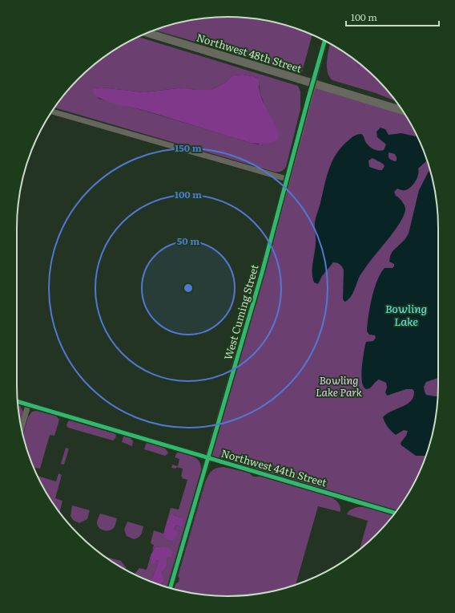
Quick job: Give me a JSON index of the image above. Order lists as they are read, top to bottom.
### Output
{
  "streets": {
    "main road": ["Northwest 48th Street"],
    "street": ["West Cuming Street", "Northwest 44th Street"]
  },
  "crossings": [
    ["Northwest 48th Street", "West Cuming Street"],
    ["West Cuming Street", "Northwest 44th Street"]
  ],
  "water": ["Bowling Lake"],
  "parks": ["Bowling Lake Park"],
  "scale_bar": "100 m",
  "rings": ["150 m", "100 m", "50 m"]
}
